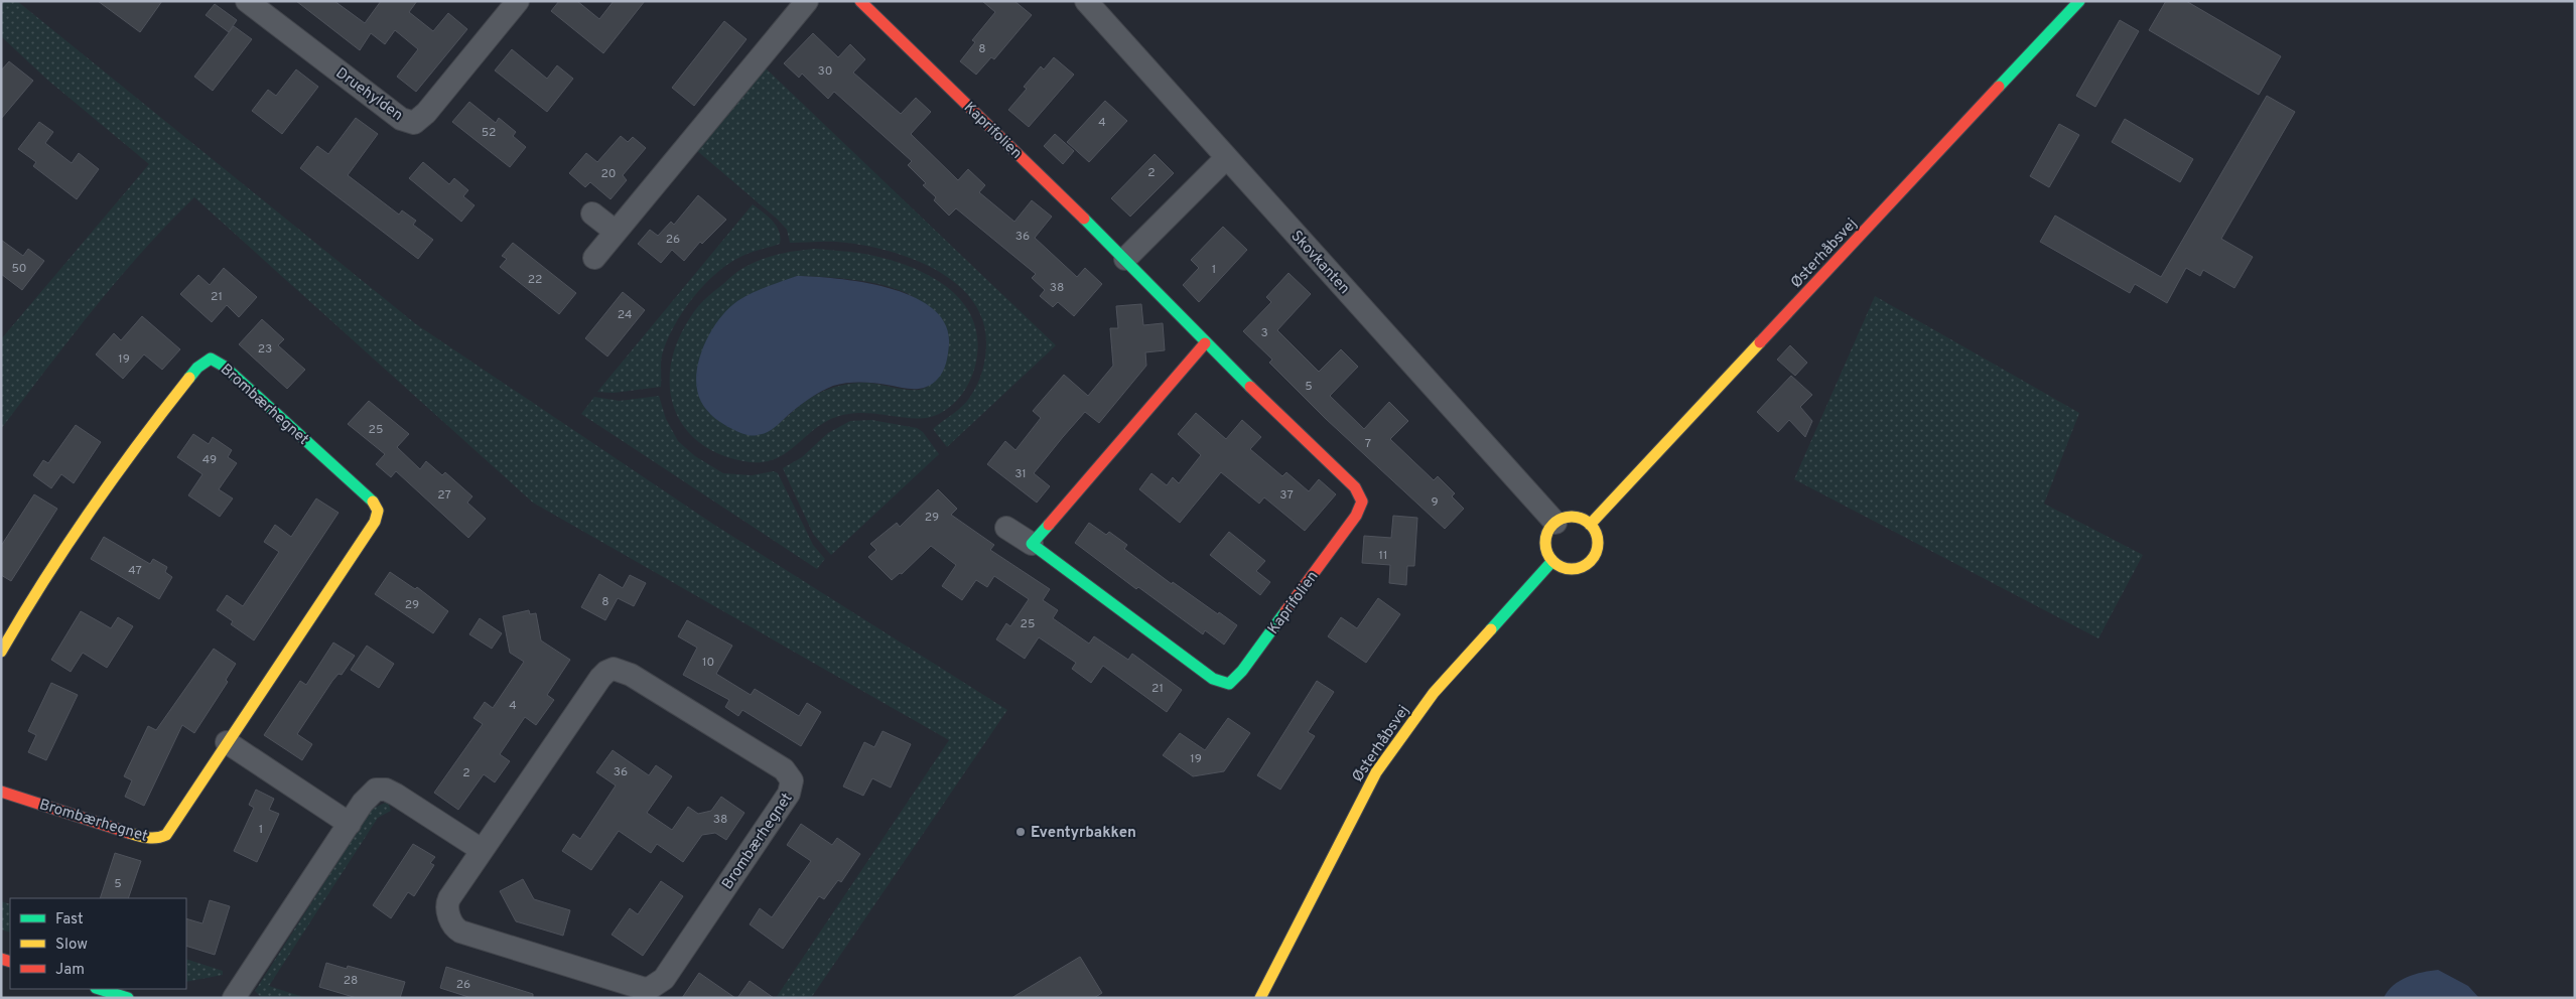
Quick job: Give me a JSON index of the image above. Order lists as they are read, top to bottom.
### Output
{
  "streets": {
    "street": [
      "Druehylden",
      "Kaprifolien",
      "Østerhåbsvej",
      "Skovkanten",
      "Brombærhegnet"
    ]
  },
  "crossings": [
    ["Østerhåbsvej", "Skovkanten"]
  ],
  "places": ["Eventyrbakken"],
  "house_numbers": [
    "8",
    "30",
    "4",
    "52",
    "2",
    "20",
    "36",
    "26",
    "50",
    "1",
    "22",
    "38",
    "21",
    "24",
    "3",
    "23",
    "19",
    "5",
    "25",
    "7",
    "49",
    "31",
    "27",
    "37",
    "9",
    "29",
    "11",
    "47",
    "8",
    "29",
    "25",
    "10",
    "21",
    "4",
    "19",
    "36",
    "2",
    "38",
    "1",
    "5",
    "28",
    "26"
  ],
  "legend": ["Fast", "Slow", "Jam"]
}
